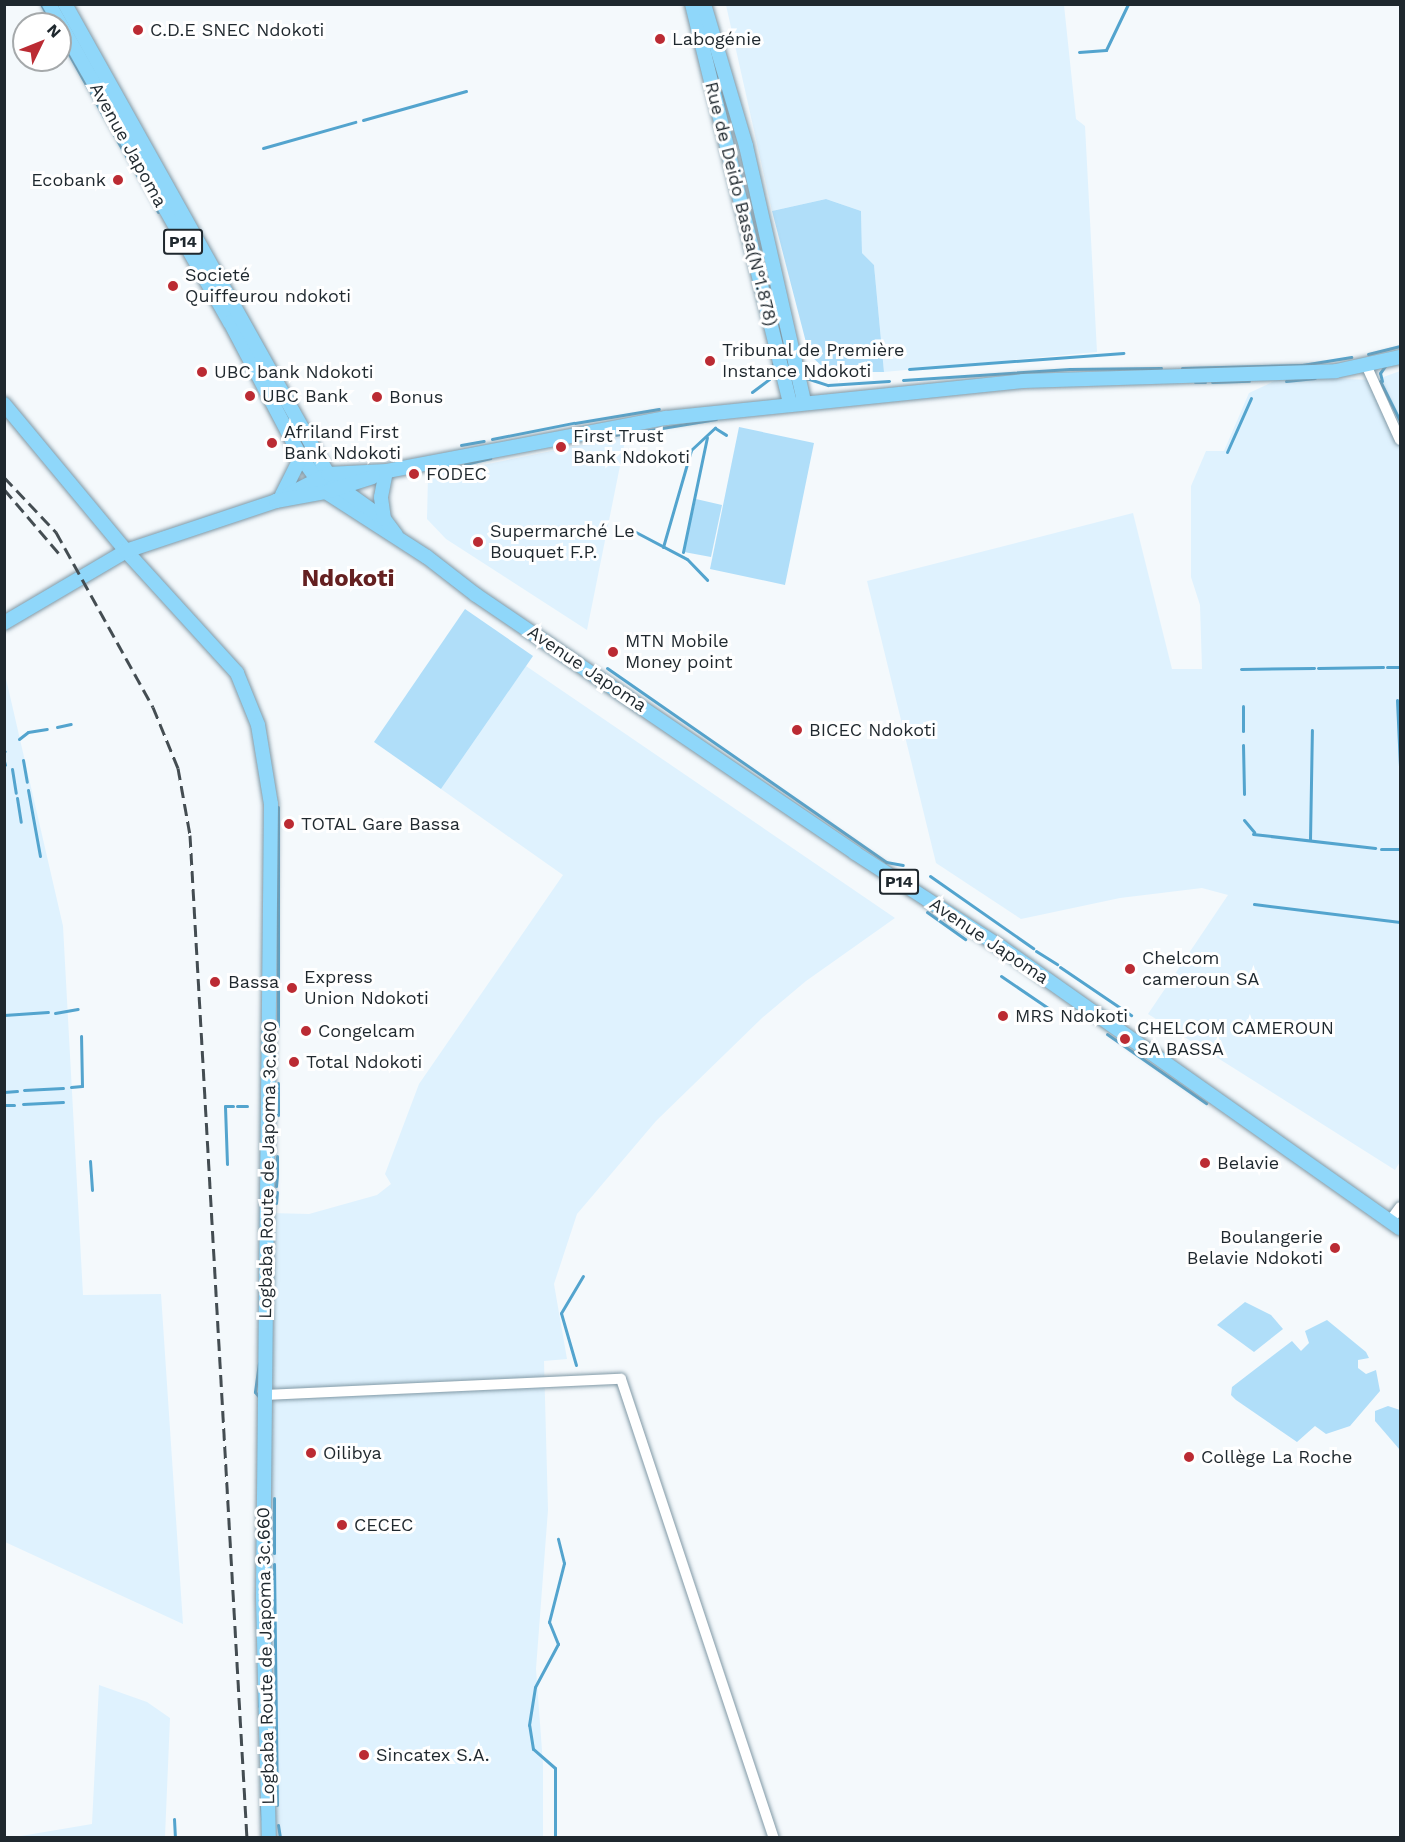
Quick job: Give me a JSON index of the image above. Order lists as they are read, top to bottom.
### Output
{
  "streets": {
    "main road": [
      "Avenue Japoma",
      "Rue de Deido Bassa(N°1.878)",
      "P14",
      "Logbaba Route de Japoma 3c.660"
    ]
  },
  "districts": ["Ndokoti"],
  "places": [
    "C.D.E SNEC Ndokoti",
    "Labogénie",
    "Ecobank",
    "Societé Quiffeurou ndokoti",
    "Tribunal de Première Instance Ndokoti",
    "UBC bank Ndokoti",
    "UBC Bank",
    "Bonus",
    "Afriland First Bank Ndokoti",
    "First Trust Bank Ndokoti",
    "FODEC",
    "Supermarché Le Bouquet F.P.",
    "MTN Mobile Money point",
    "BICEC Ndokoti",
    "TOTAL Gare Bassa",
    "Chelcom cameroun SA",
    "Bassa",
    "Express Union Ndokoti",
    "MRS Ndokoti",
    "Congelcam",
    "CHELCOM CAMEROUN SA BASSA",
    "Total Ndokoti",
    "Belavie",
    "Boulangerie Belavie Ndokoti",
    "Oilibya",
    "Collège La Roche",
    "CECEC",
    "Sincatex S.A."
  ],
  "north": "top right"
}
